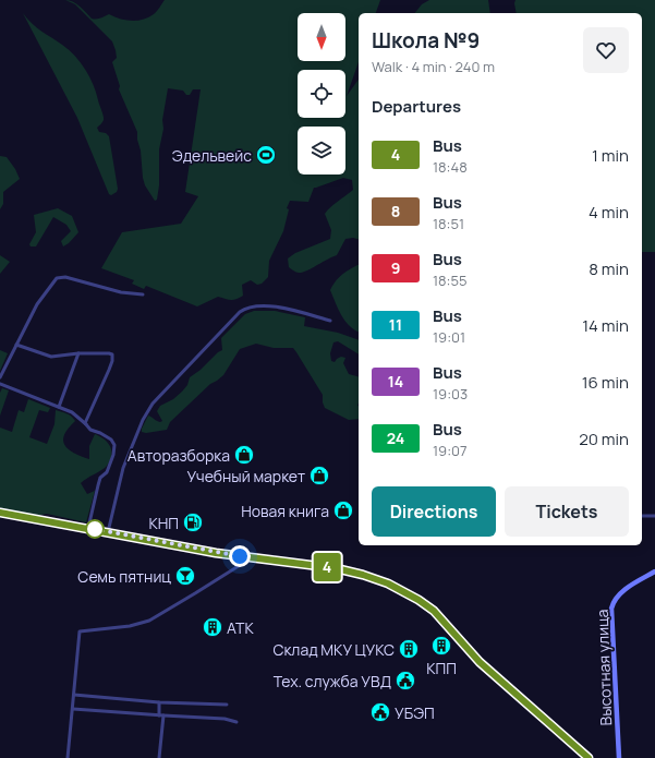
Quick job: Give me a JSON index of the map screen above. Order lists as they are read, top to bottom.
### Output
{
  "streets": {
    "street": ["Высотная улица"]
  },
  "places": {
    "sports": ["Эдельвейс"],
    "shop": ["Авторазборка", "Учебный маркет", "Новая книга"],
    "fuel station": ["КНП"],
    "bar": ["Семь пятниц"],
    "building": ["АТК", "КПП", "Склад МКУ ЦУКС"],
    "public building": ["Тех. служба УВД", "УБЭП"]
  },
  "lines": ["bus line 4"],
  "north": "bottom",
  "page": {
    "on_map": "4",
    "heading": [
      ["Школа №9", "Walk · 4 min · 240 m"],
      "Departures"
    ],
    "list": [
      {
        "mark": "4",
        "name": "Bus",
        "note": "18:48",
        "value": "1 min"
      },
      {
        "mark": "8",
        "name": "Bus",
        "note": "18:51",
        "value": "4 min"
      },
      {
        "mark": "9",
        "name": "Bus",
        "note": "18:55",
        "value": "8 min"
      },
      {
        "mark": "11",
        "name": "Bus",
        "note": "19:01",
        "value": "14 min"
      },
      {
        "mark": "14",
        "name": "Bus",
        "note": "19:03",
        "value": "16 min"
      },
      {
        "mark": "24",
        "name": "Bus",
        "note": "19:07",
        "value": "20 min"
      }
    ],
    "buttons": ["Directions", "Tickets"]
  }
}
